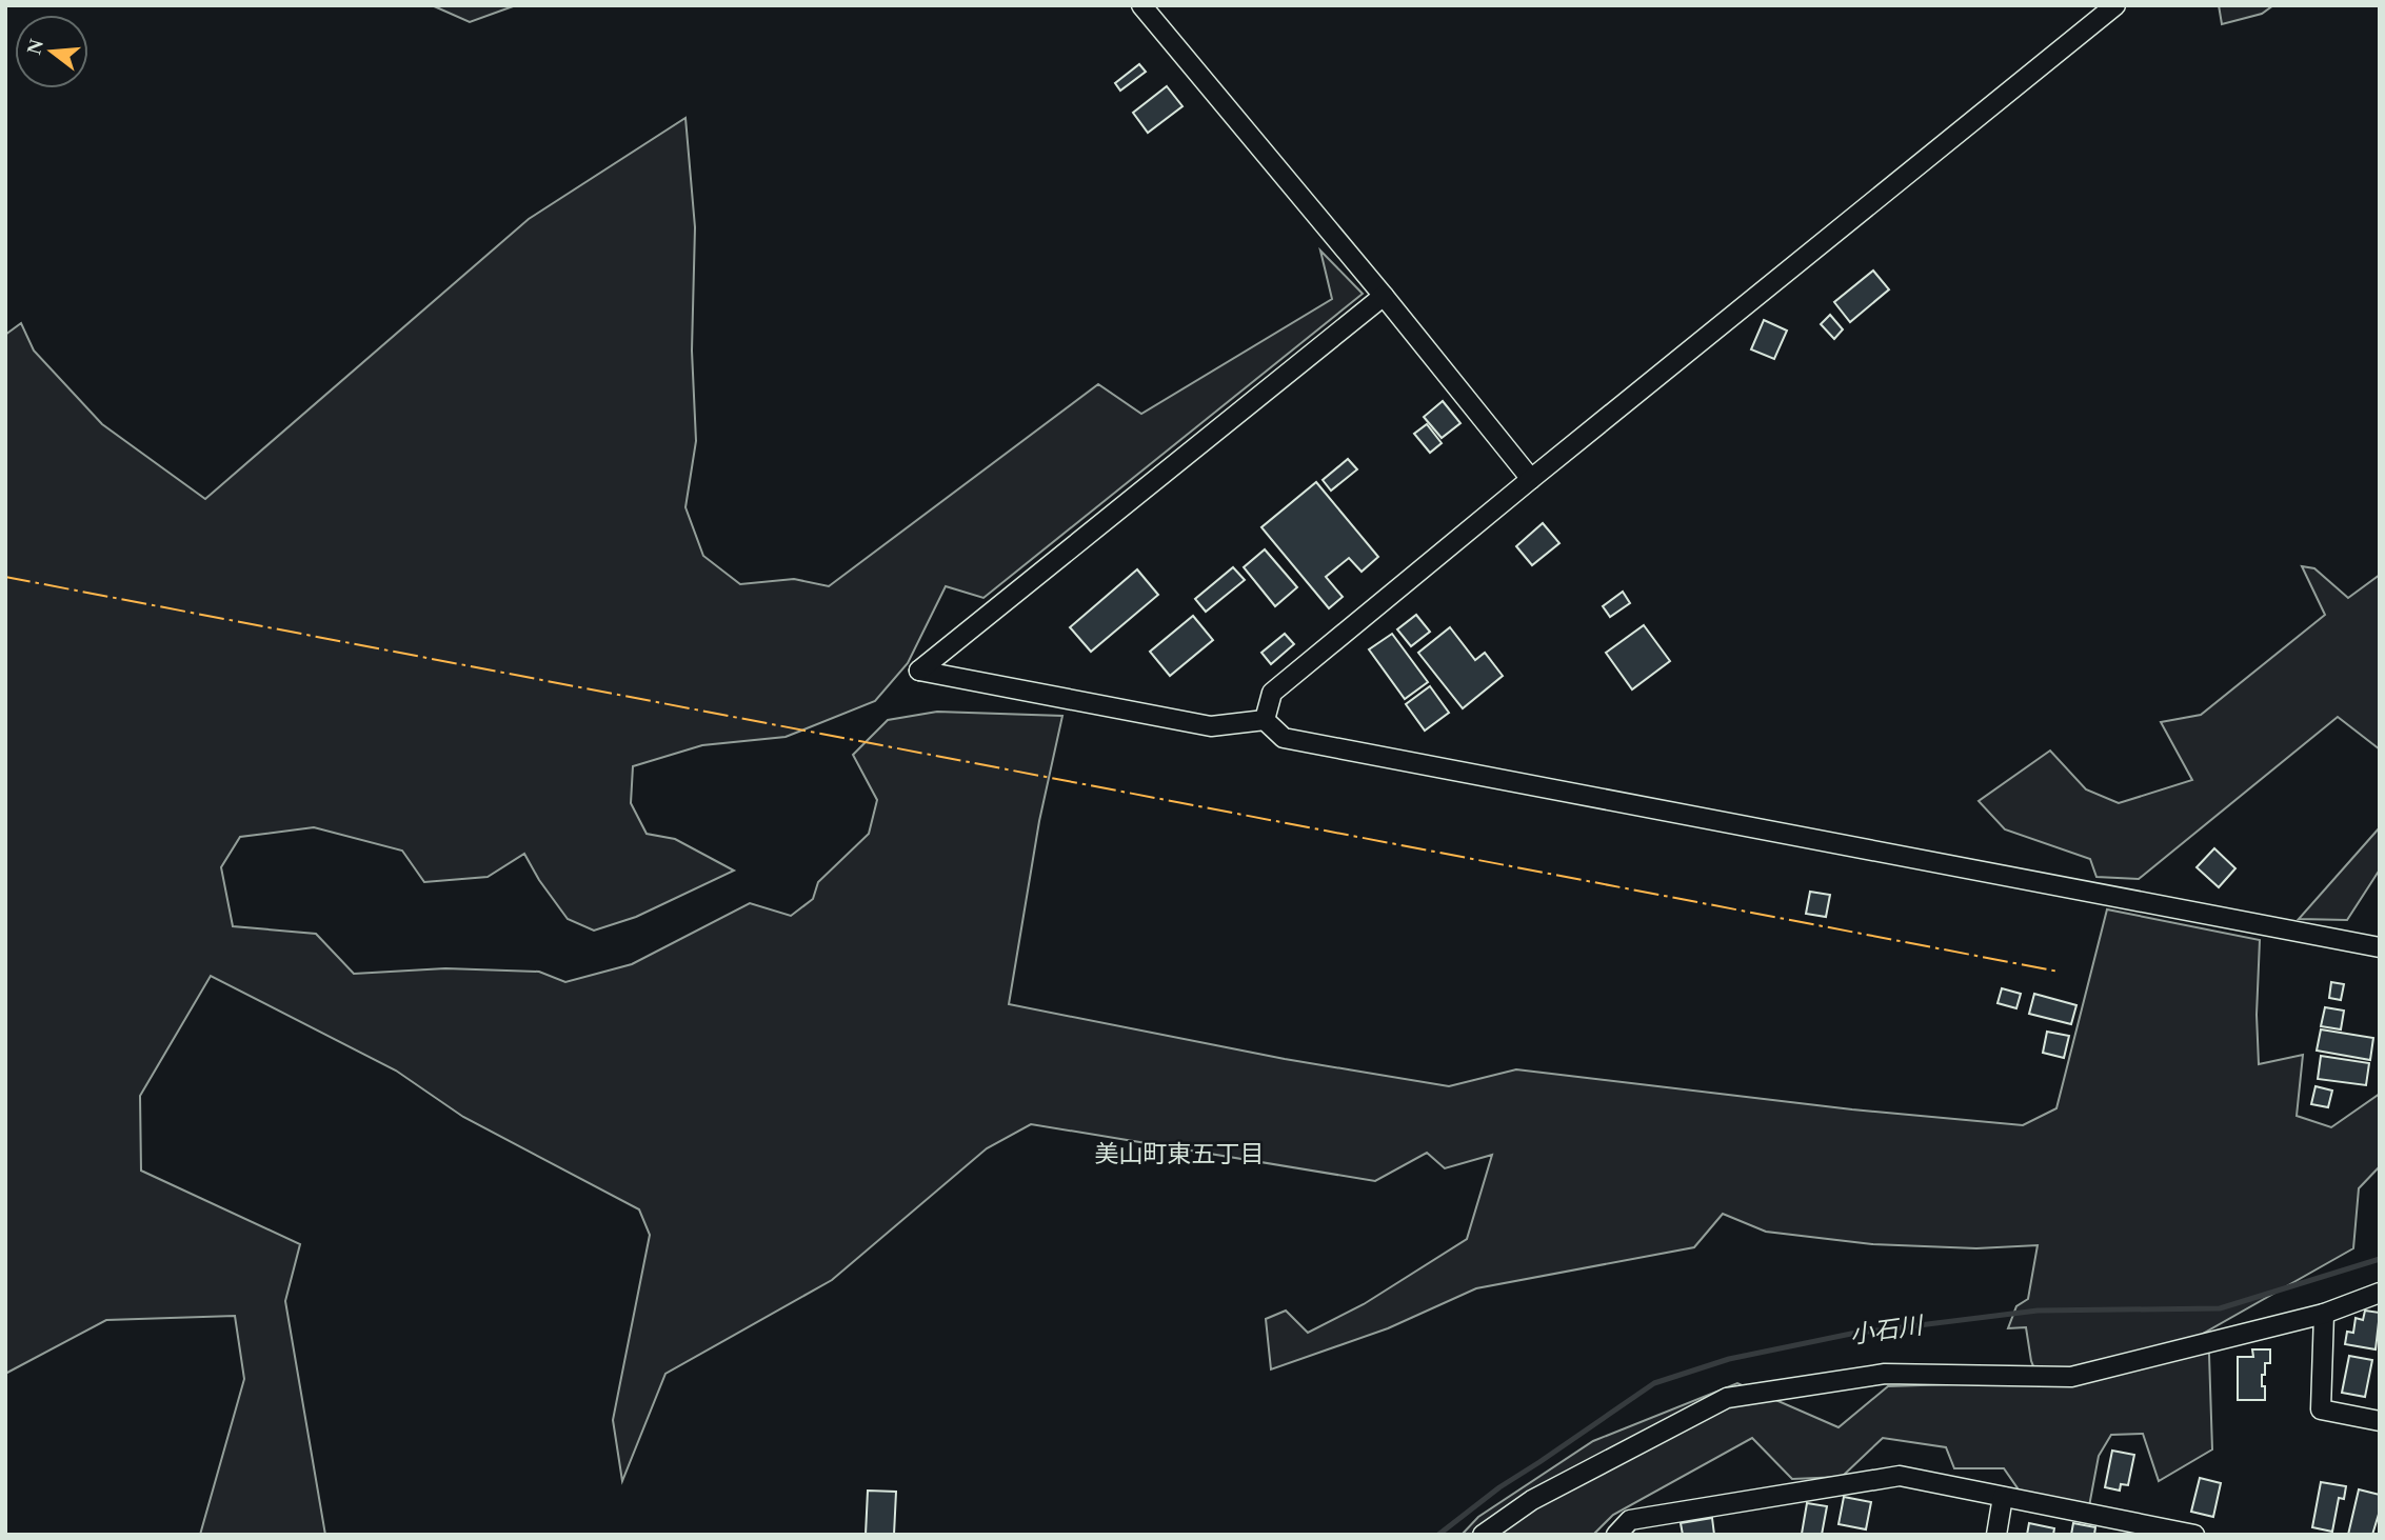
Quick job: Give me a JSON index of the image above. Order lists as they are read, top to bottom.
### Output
{
  "districts": ["美山町東五丁目"],
  "water": ["小石川"],
  "north": "left"
}
